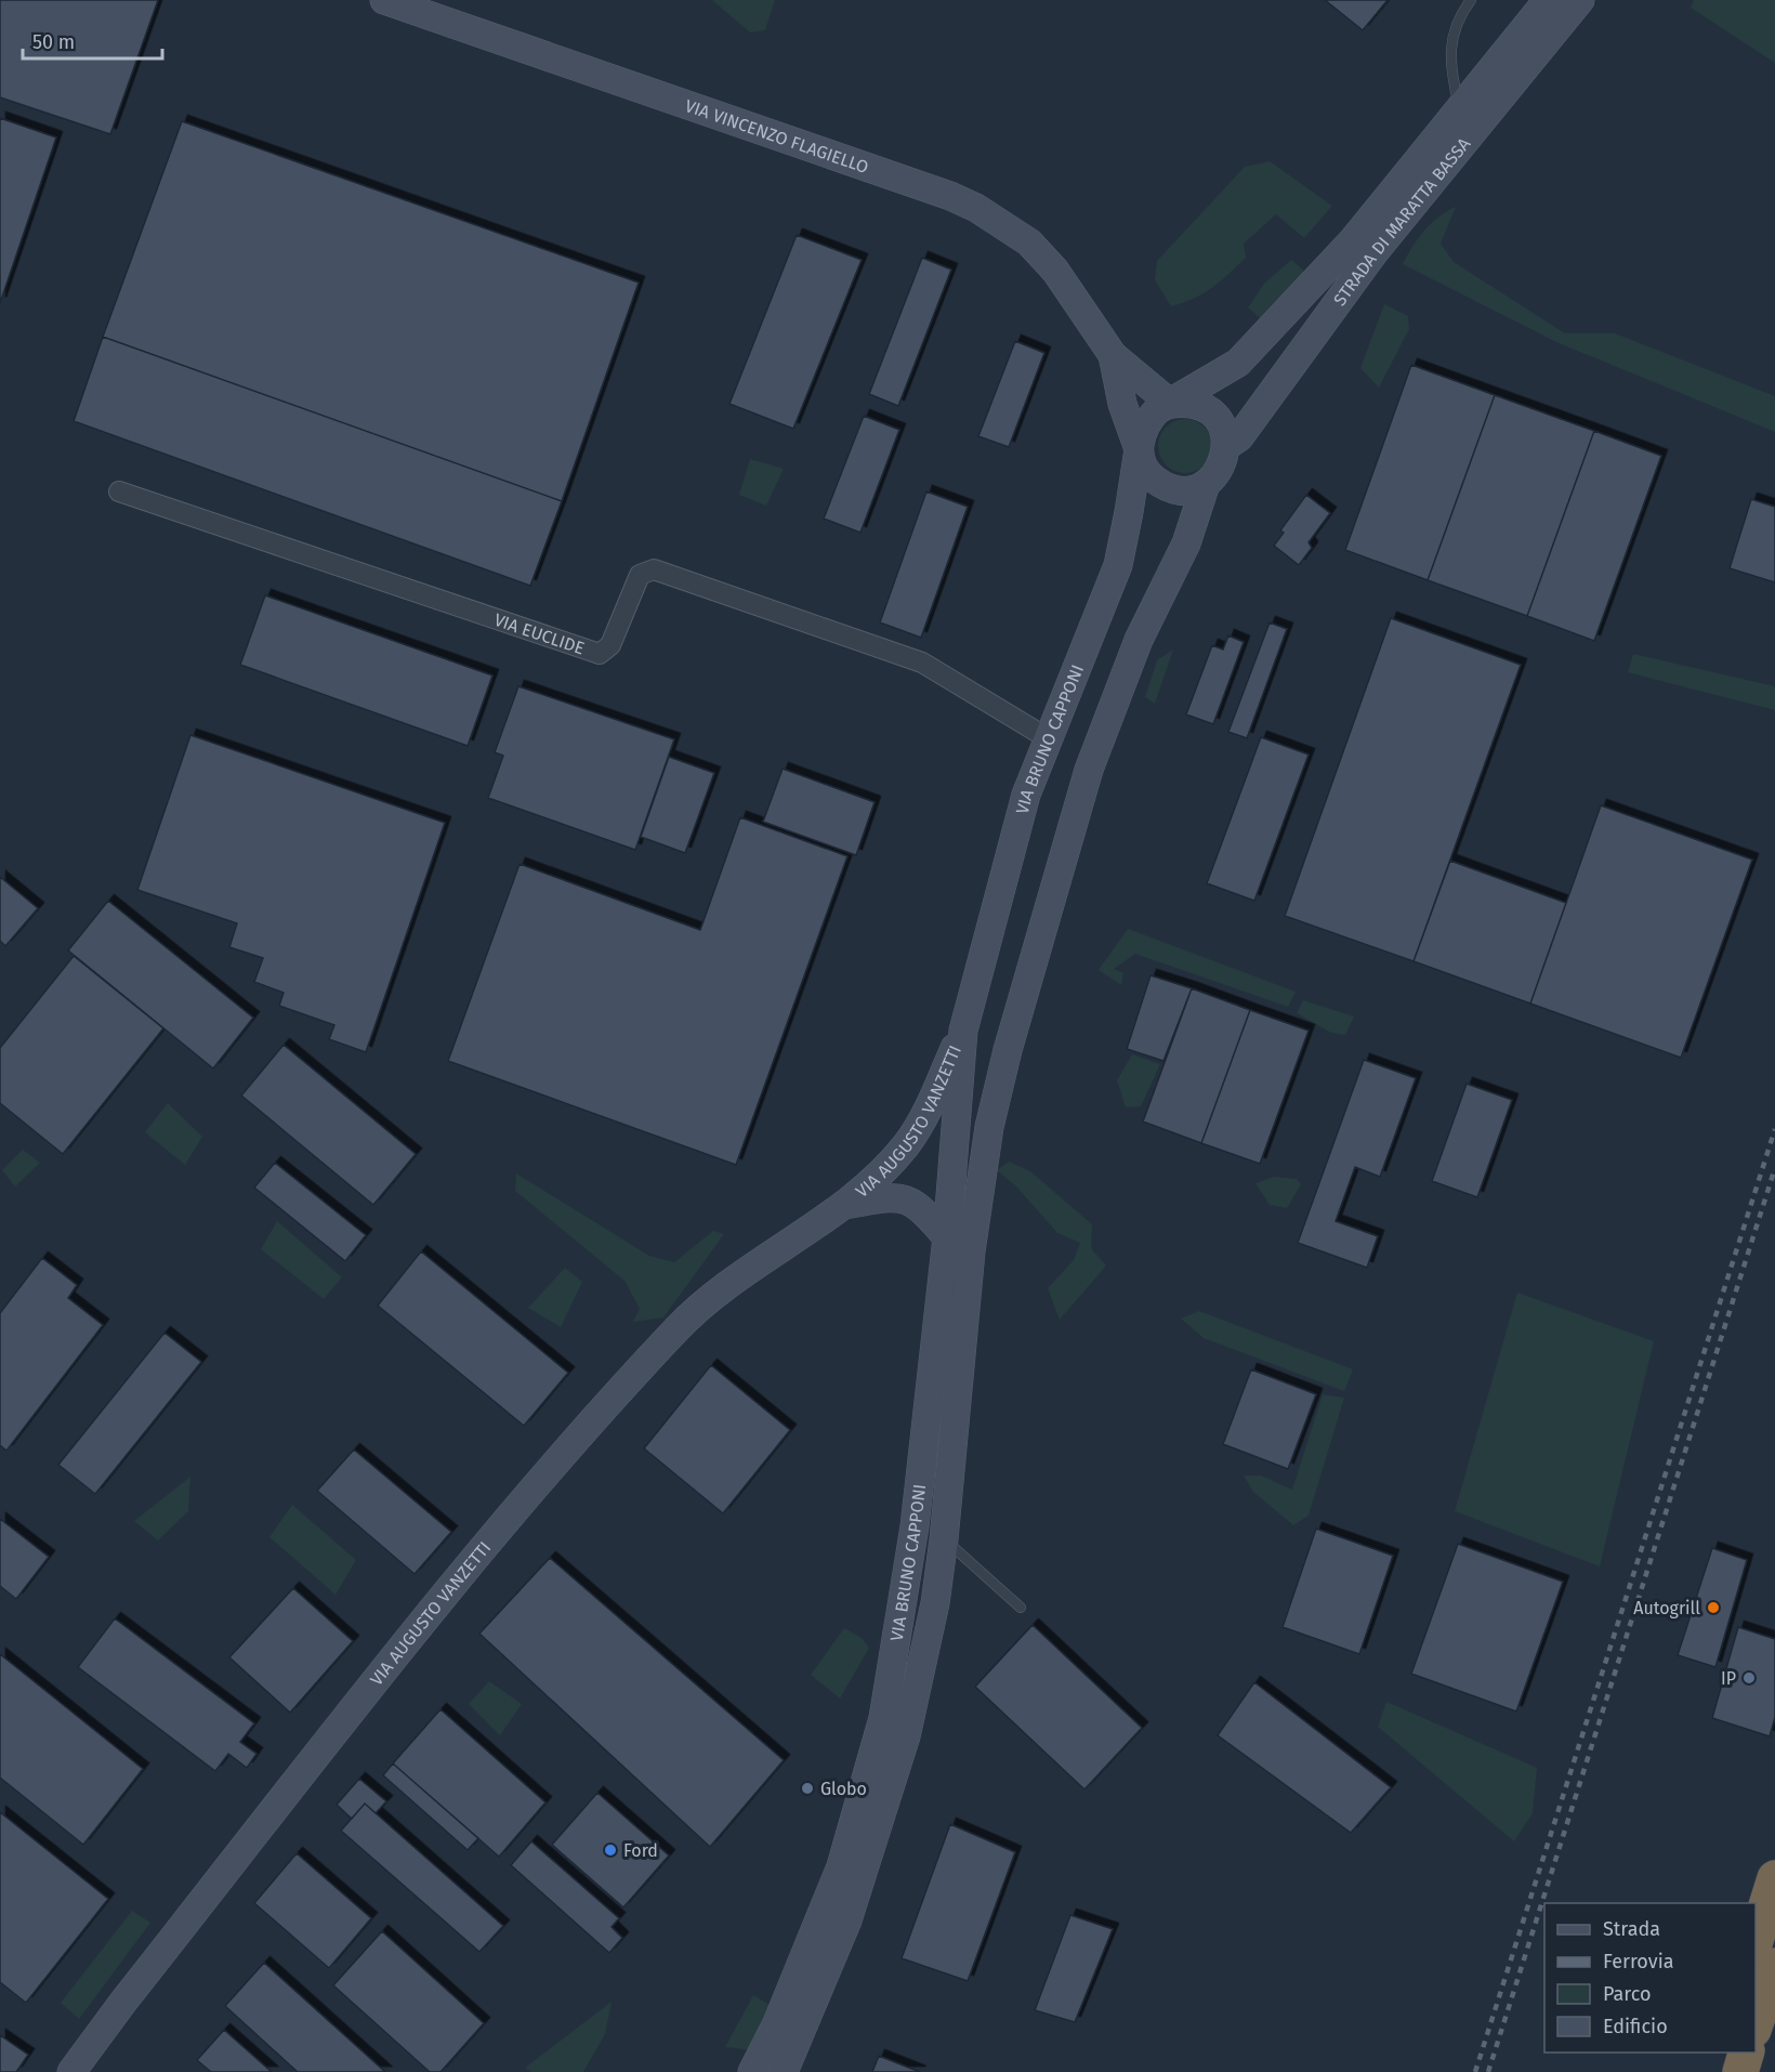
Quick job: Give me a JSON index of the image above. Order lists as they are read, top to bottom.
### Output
{
  "streets": {
    "main road": [
      "VIA VINCENZO FLAGIELLO",
      "STRADA DI MARATTA BASSA",
      "VIA BRUNO CAPPONI",
      "VIA AUGUSTO VANZETTI"
    ],
    "street": ["VIA EUCLIDE"]
  },
  "crossings": [
    ["VIA VINCENZO FLAGIELLO", "STRADA DI MARATTA BASSA"],
    ["VIA VINCENZO FLAGIELLO", "VIA BRUNO CAPPONI"],
    ["STRADA DI MARATTA BASSA", "VIA BRUNO CAPPONI"],
    ["VIA EUCLIDE", "VIA BRUNO CAPPONI"],
    ["VIA BRUNO CAPPONI", "VIA AUGUSTO VANZETTI"]
  ],
  "places": [
    "Autogrill",
    "IP",
    "Globo",
    "Ford"
  ],
  "legend": [
    "Strada",
    "Ferrovia",
    "Parco",
    "Edificio"
  ],
  "scale_bar": "50 m"
}
